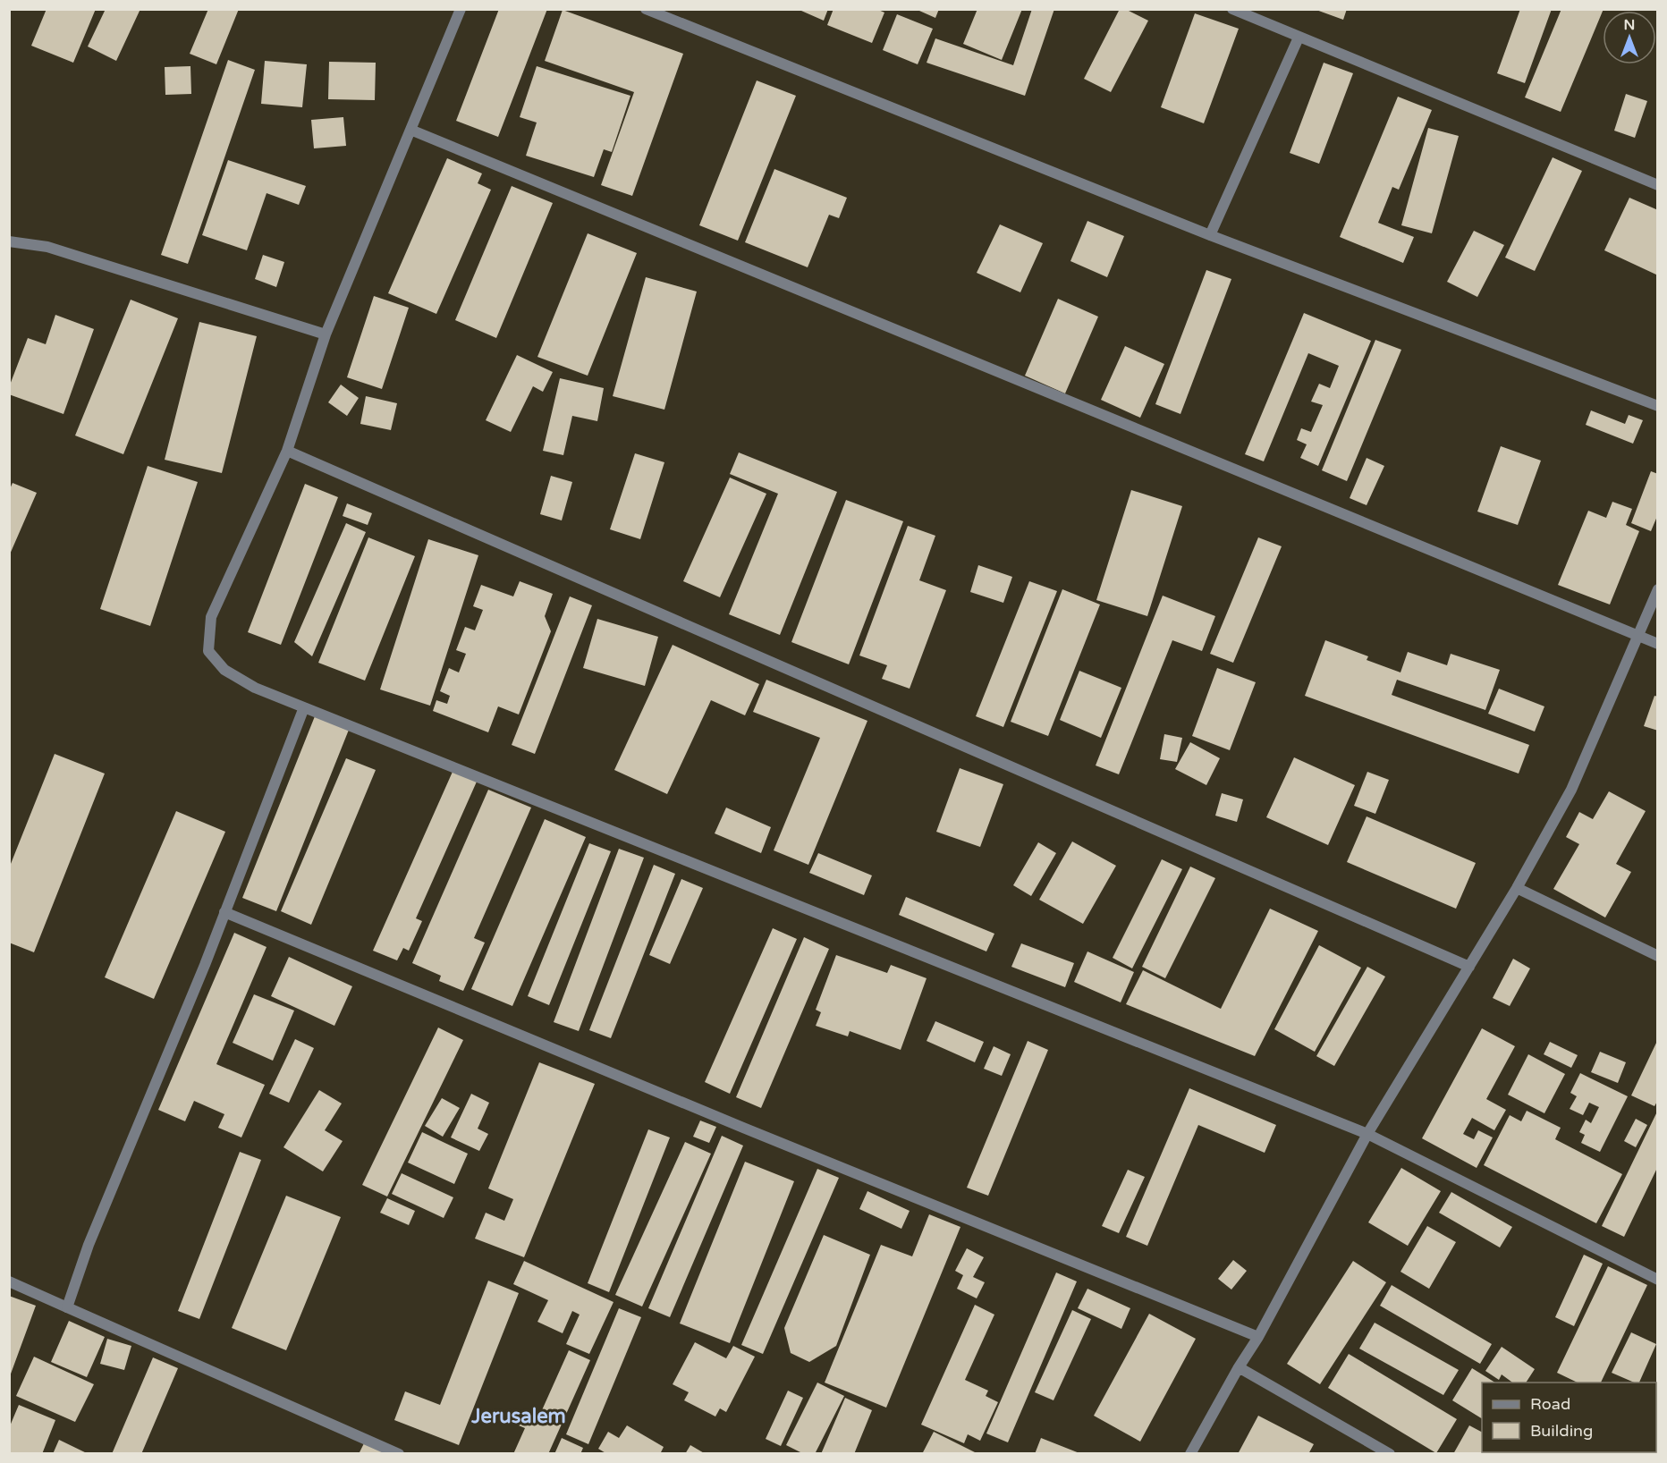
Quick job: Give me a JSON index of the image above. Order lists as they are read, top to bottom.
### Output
{
  "districts": ["Jerusalem"],
  "legend": ["Road", "Building"],
  "north": "top"
}
